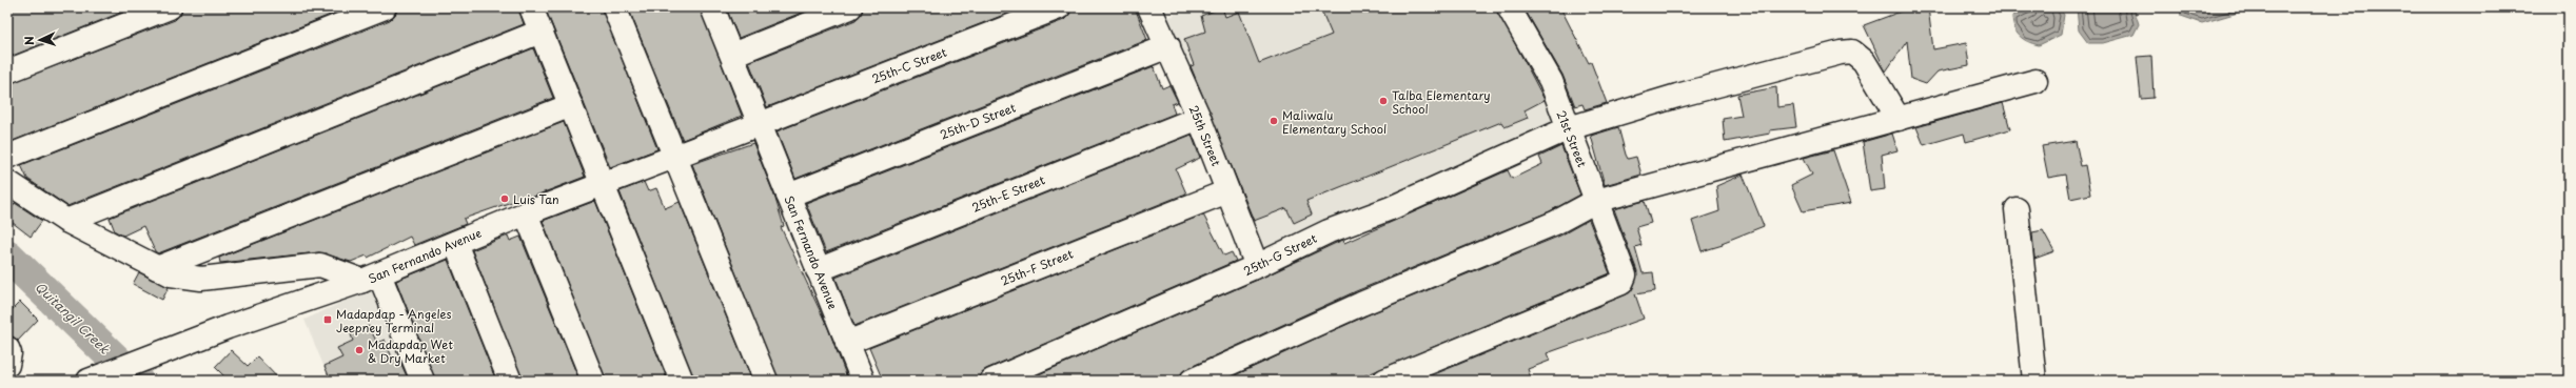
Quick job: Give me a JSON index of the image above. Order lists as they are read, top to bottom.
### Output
{
  "streets": {
    "street": [
      "25th-C Street",
      "25th-D Street",
      "25th Street",
      "21st Street",
      "25th-E Street",
      "San Fernando Avenue",
      "25th-G Street",
      "25th-F Street"
    ]
  },
  "crossings": [
    ["25th-C Street", "San Fernando Avenue"],
    ["25th-D Street", "25th Street"],
    ["25th-D Street", "San Fernando Avenue"],
    ["25th Street", "25th-E Street"],
    ["25th Street", "25th-G Street"],
    ["25th Street", "25th-F Street"],
    ["21st Street", "25th-G Street"],
    ["25th-E Street", "San Fernando Avenue"],
    ["San Fernando Avenue", "25th-F Street"]
  ],
  "water": ["Quitangil Creek"],
  "places": {
    "other": [
      "Talba Elementary School",
      "Maliwalu Elementary School",
      "Luis Tan",
      "Madapdap Wet & Dry Market"
    ],
    "transit": ["Madapdap - Angeles Jeepney Terminal"]
  },
  "north": "left"
}
